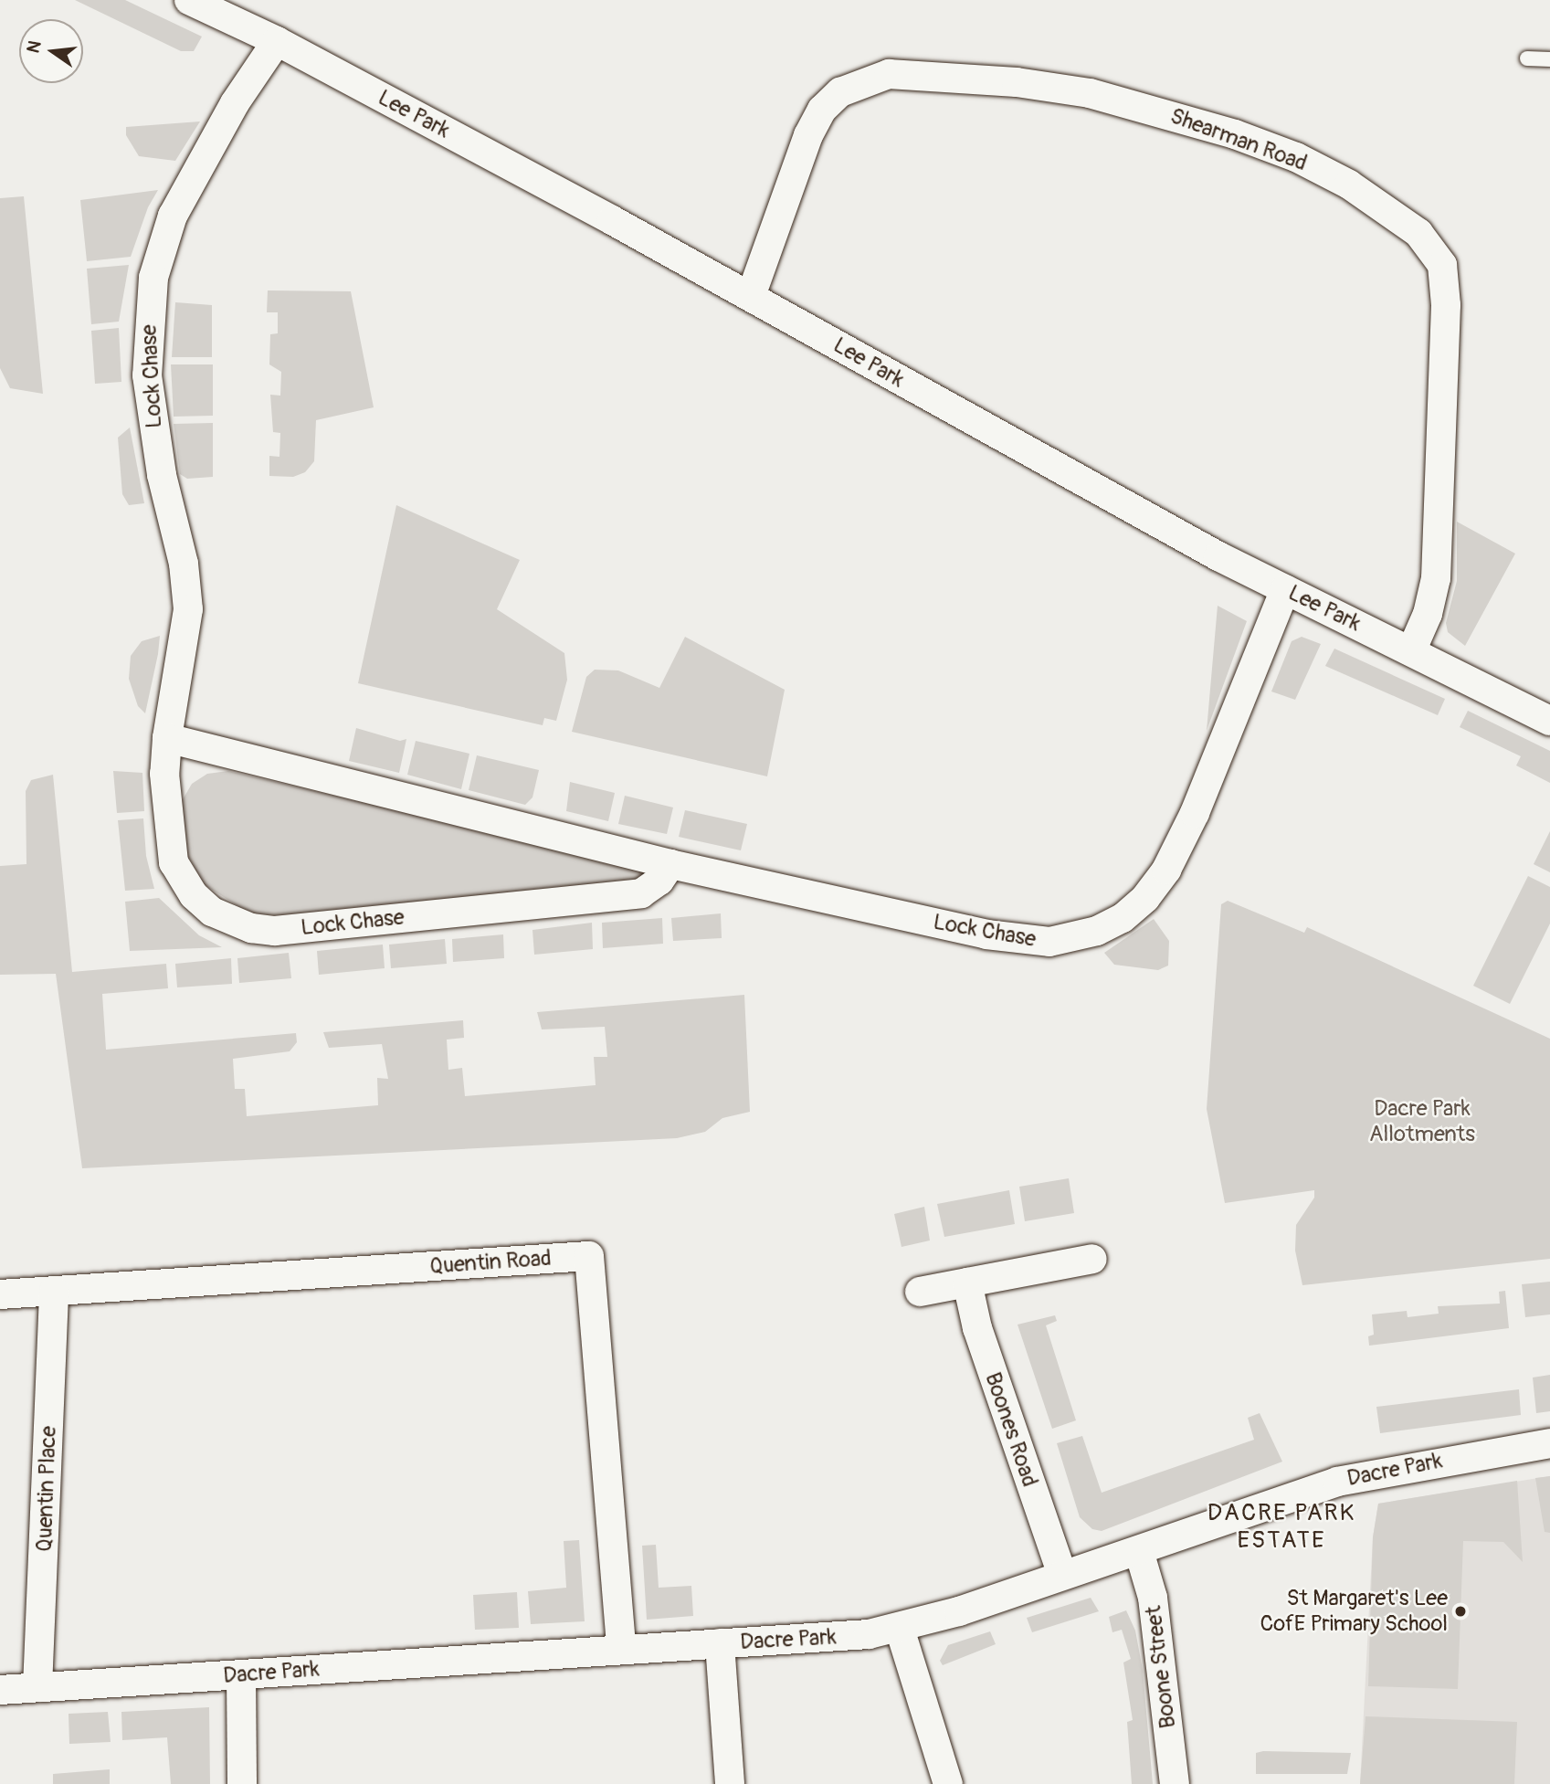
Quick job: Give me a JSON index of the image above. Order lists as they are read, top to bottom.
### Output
{
  "streets": {
    "street": [
      "Lee Park",
      "Shearman Road",
      "Lock Chase",
      "Quentin Road",
      "Boones Road",
      "Dacre Park",
      "Quentin Place",
      "Boone Street"
    ]
  },
  "crossings": [
    ["Lee Park", "Shearman Road"],
    ["Lee Park", "Lock Chase"],
    ["Quentin Road", "Dacre Park"],
    ["Quentin Road", "Quentin Place"],
    ["Boones Road", "Dacre Park"],
    ["Dacre Park", "Quentin Place"],
    ["Dacre Park", "Boone Street"]
  ],
  "districts": ["DACRE PARK ESTATE"],
  "parks": ["Dacre Park Allotments"],
  "places": ["St Margaret's Lee CofE Primary School"],
  "north": "left"
}
